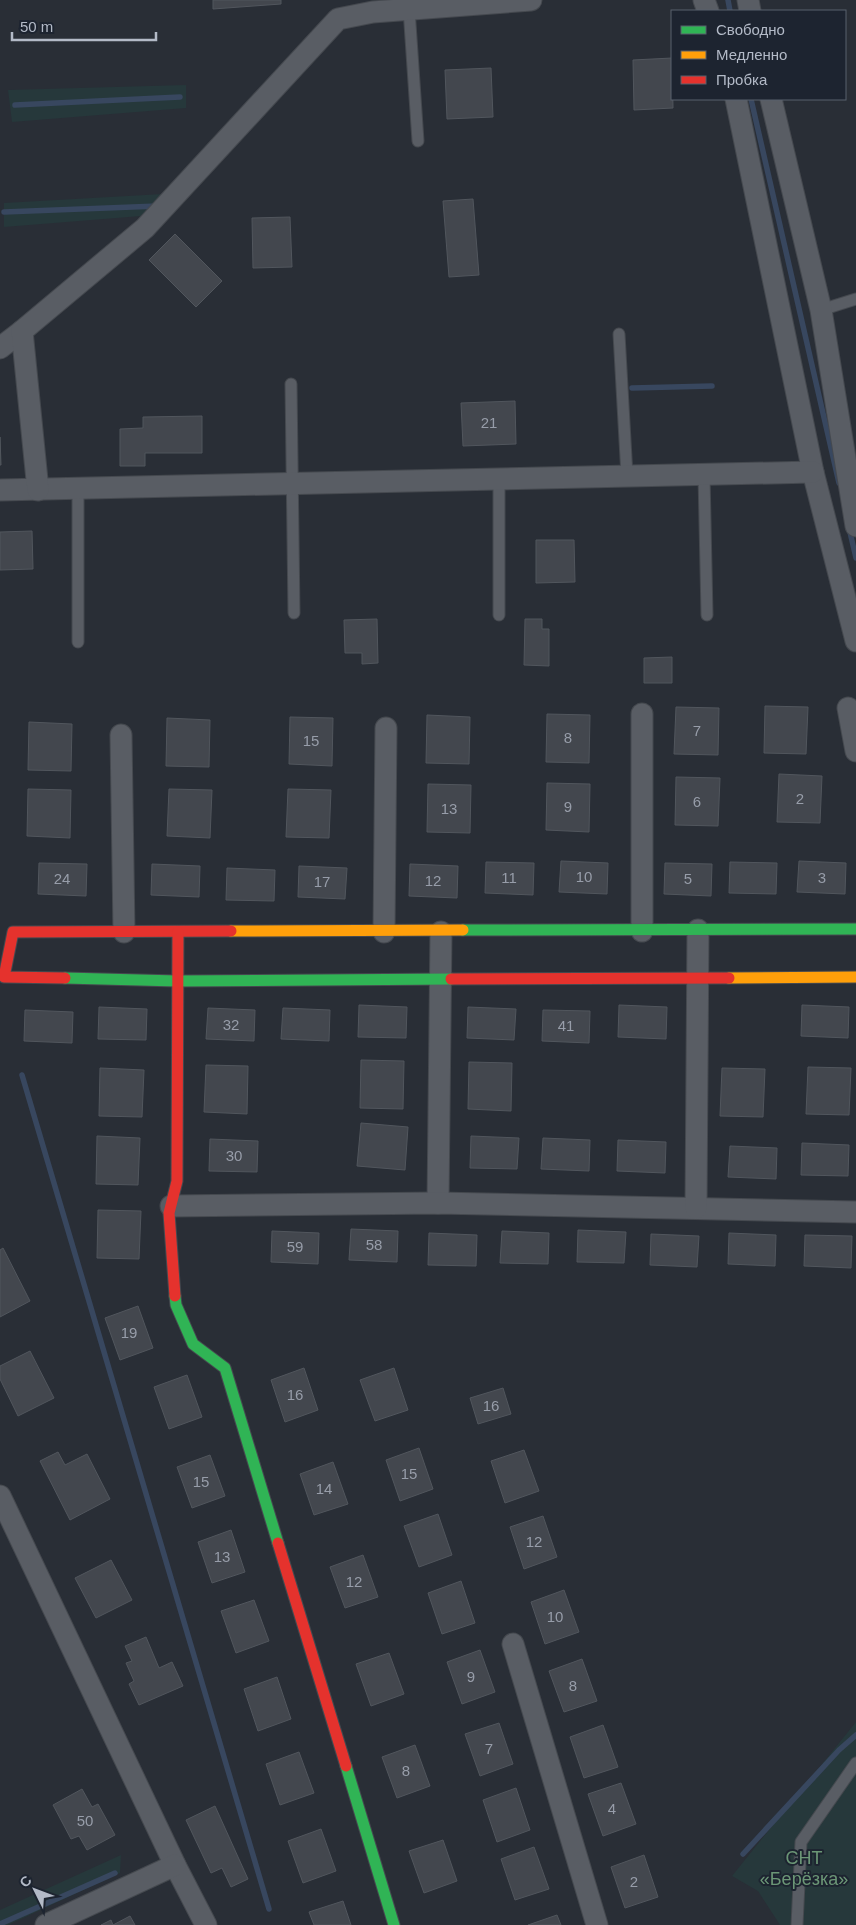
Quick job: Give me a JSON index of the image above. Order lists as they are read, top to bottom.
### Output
{
  "parks": ["СНТ «Берёзка»"],
  "house_numbers": [
    "21",
    "7",
    "8",
    "15",
    "2",
    "6",
    "9",
    "13",
    "10",
    "11",
    "3",
    "24",
    "5",
    "12",
    "17",
    "32",
    "41",
    "30",
    "58",
    "59",
    "19",
    "16",
    "16",
    "15",
    "15",
    "14",
    "12",
    "13",
    "12",
    "10",
    "9",
    "8",
    "7",
    "8",
    "4",
    "50",
    "2"
  ],
  "legend": ["Свободно", "Медленно", "Пробка"],
  "scale_bar": "50 m",
  "north": "top left"
}
